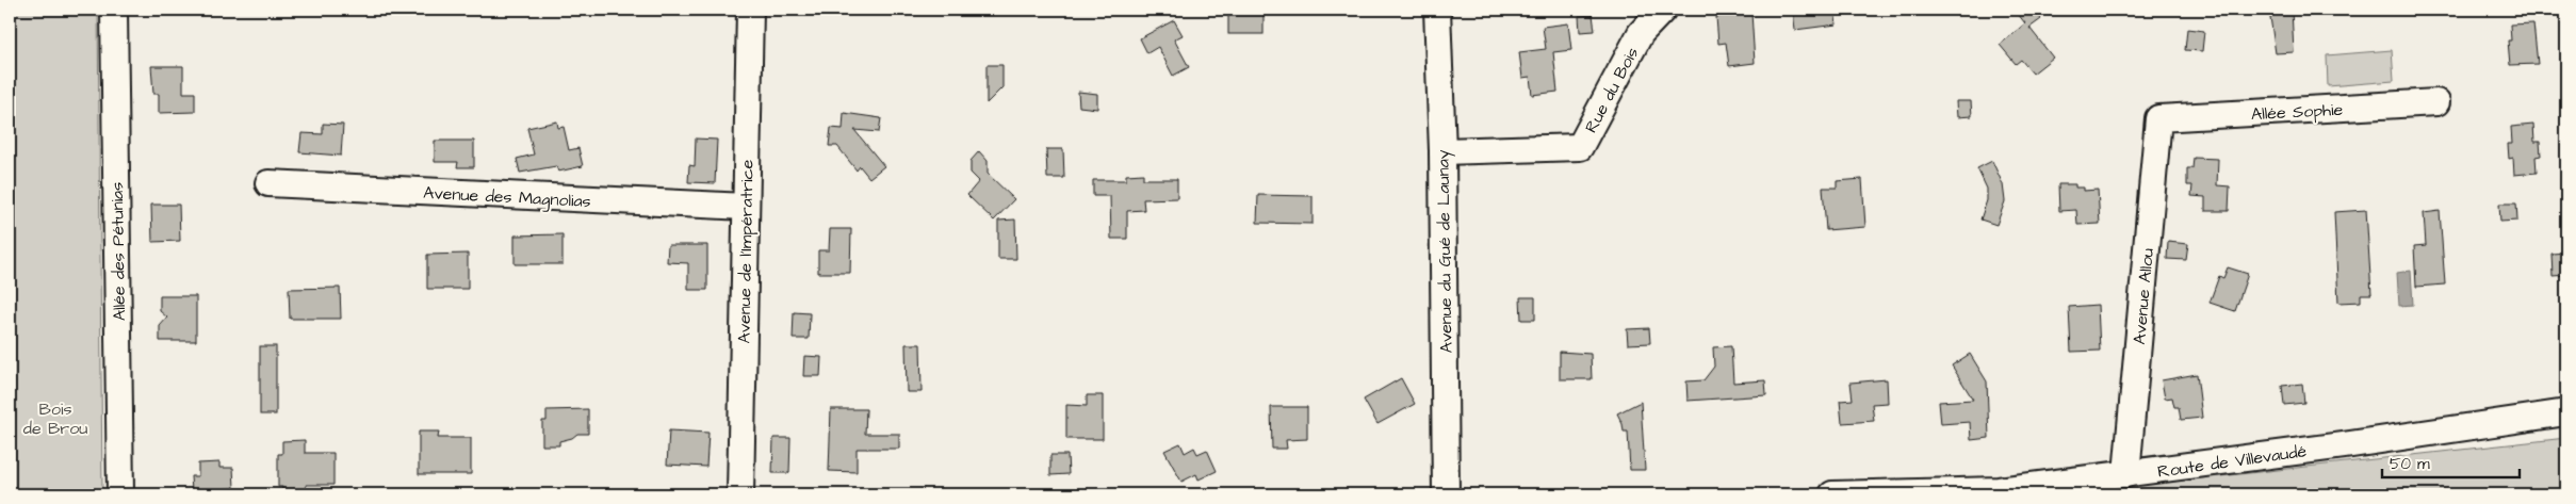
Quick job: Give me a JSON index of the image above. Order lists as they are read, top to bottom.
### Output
{
  "streets": {
    "street": [
      "Rue du Bois",
      "Allée Sophie",
      "Avenue des Magnolias",
      "Allée des Pétunias",
      "Avenue de l'Impératrice",
      "Avenue du Gué de Launay",
      "Avenue Allou",
      "Route de Villevaudé"
    ]
  },
  "crossings": [
    ["Rue du Bois", "Avenue du Gué de Launay"],
    ["Allée Sophie", "Avenue Allou"],
    ["Avenue des Magnolias", "Avenue de l'Impératrice"],
    ["Avenue Allou", "Route de Villevaudé"]
  ],
  "parks": ["Bois de Brou"],
  "scale_bar": "50 m"
}
